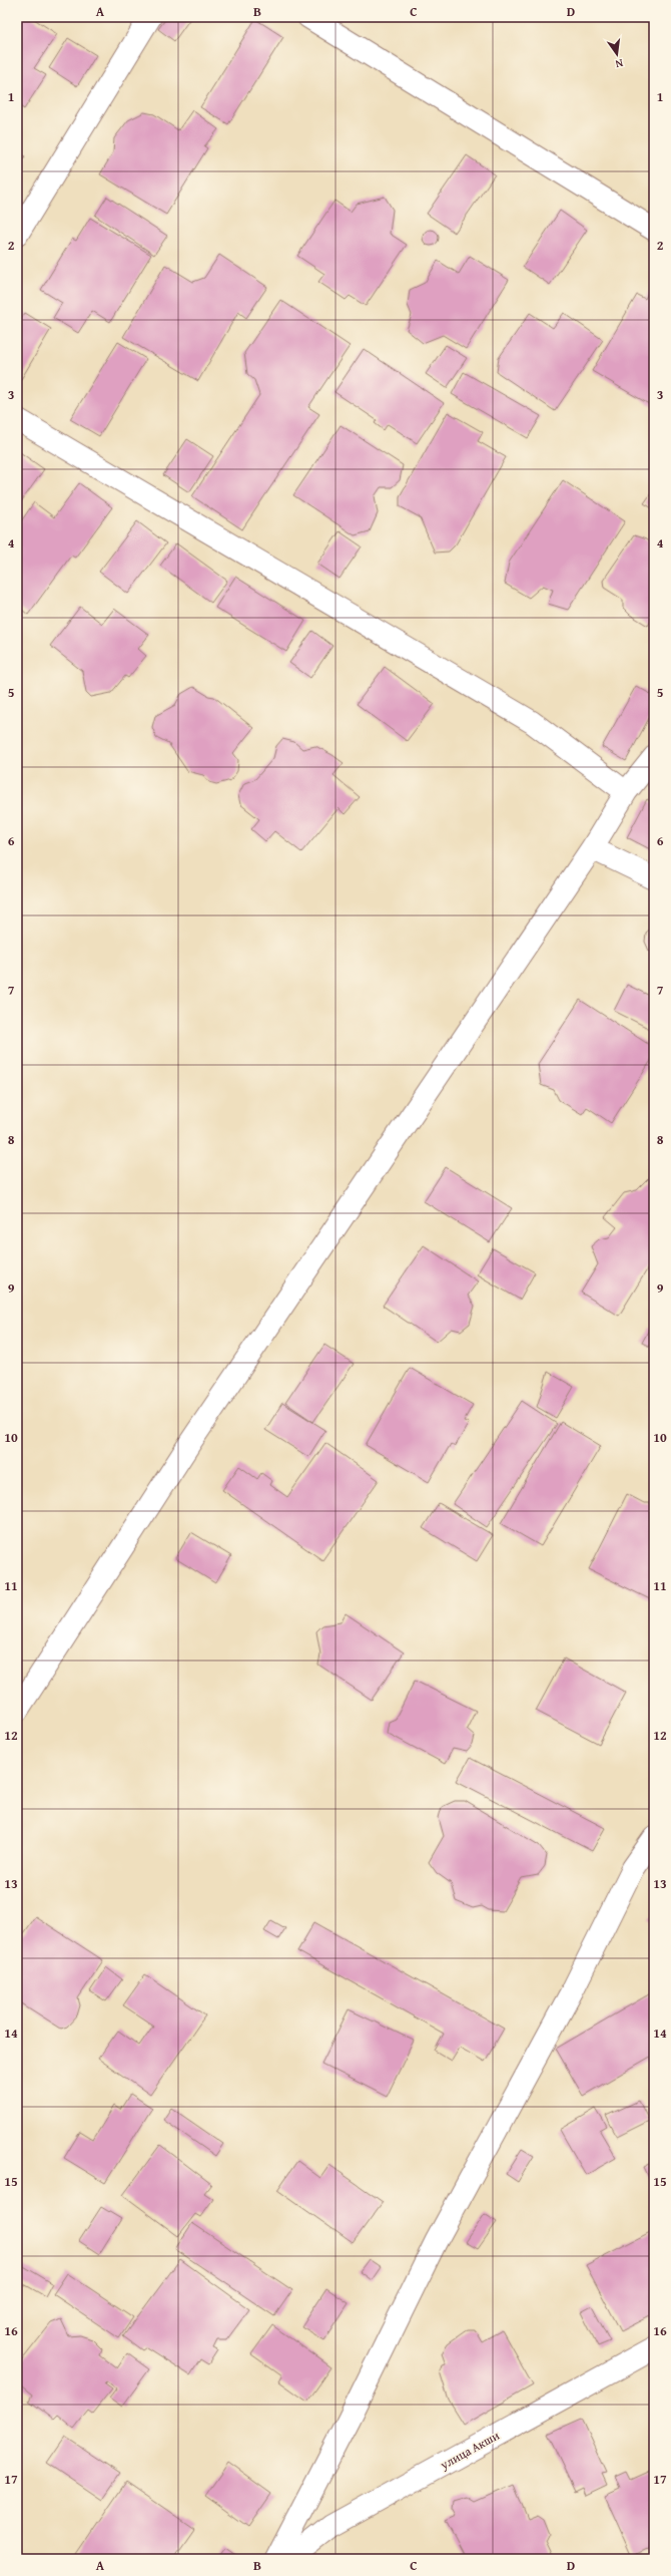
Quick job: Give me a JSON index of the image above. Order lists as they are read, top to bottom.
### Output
{
  "streets": {
    "street": ["улица Акши"]
  },
  "north": "bottom",
  "grid": {
    "columns": [
      "A",
      "B",
      "C",
      "D"
    ],
    "rows": [
      "1",
      "2",
      "3",
      "4",
      "5",
      "6",
      "7",
      "8",
      "9",
      "10",
      "11",
      "12",
      "13",
      "14",
      "15",
      "16",
      "17"
    ]
  }
}
